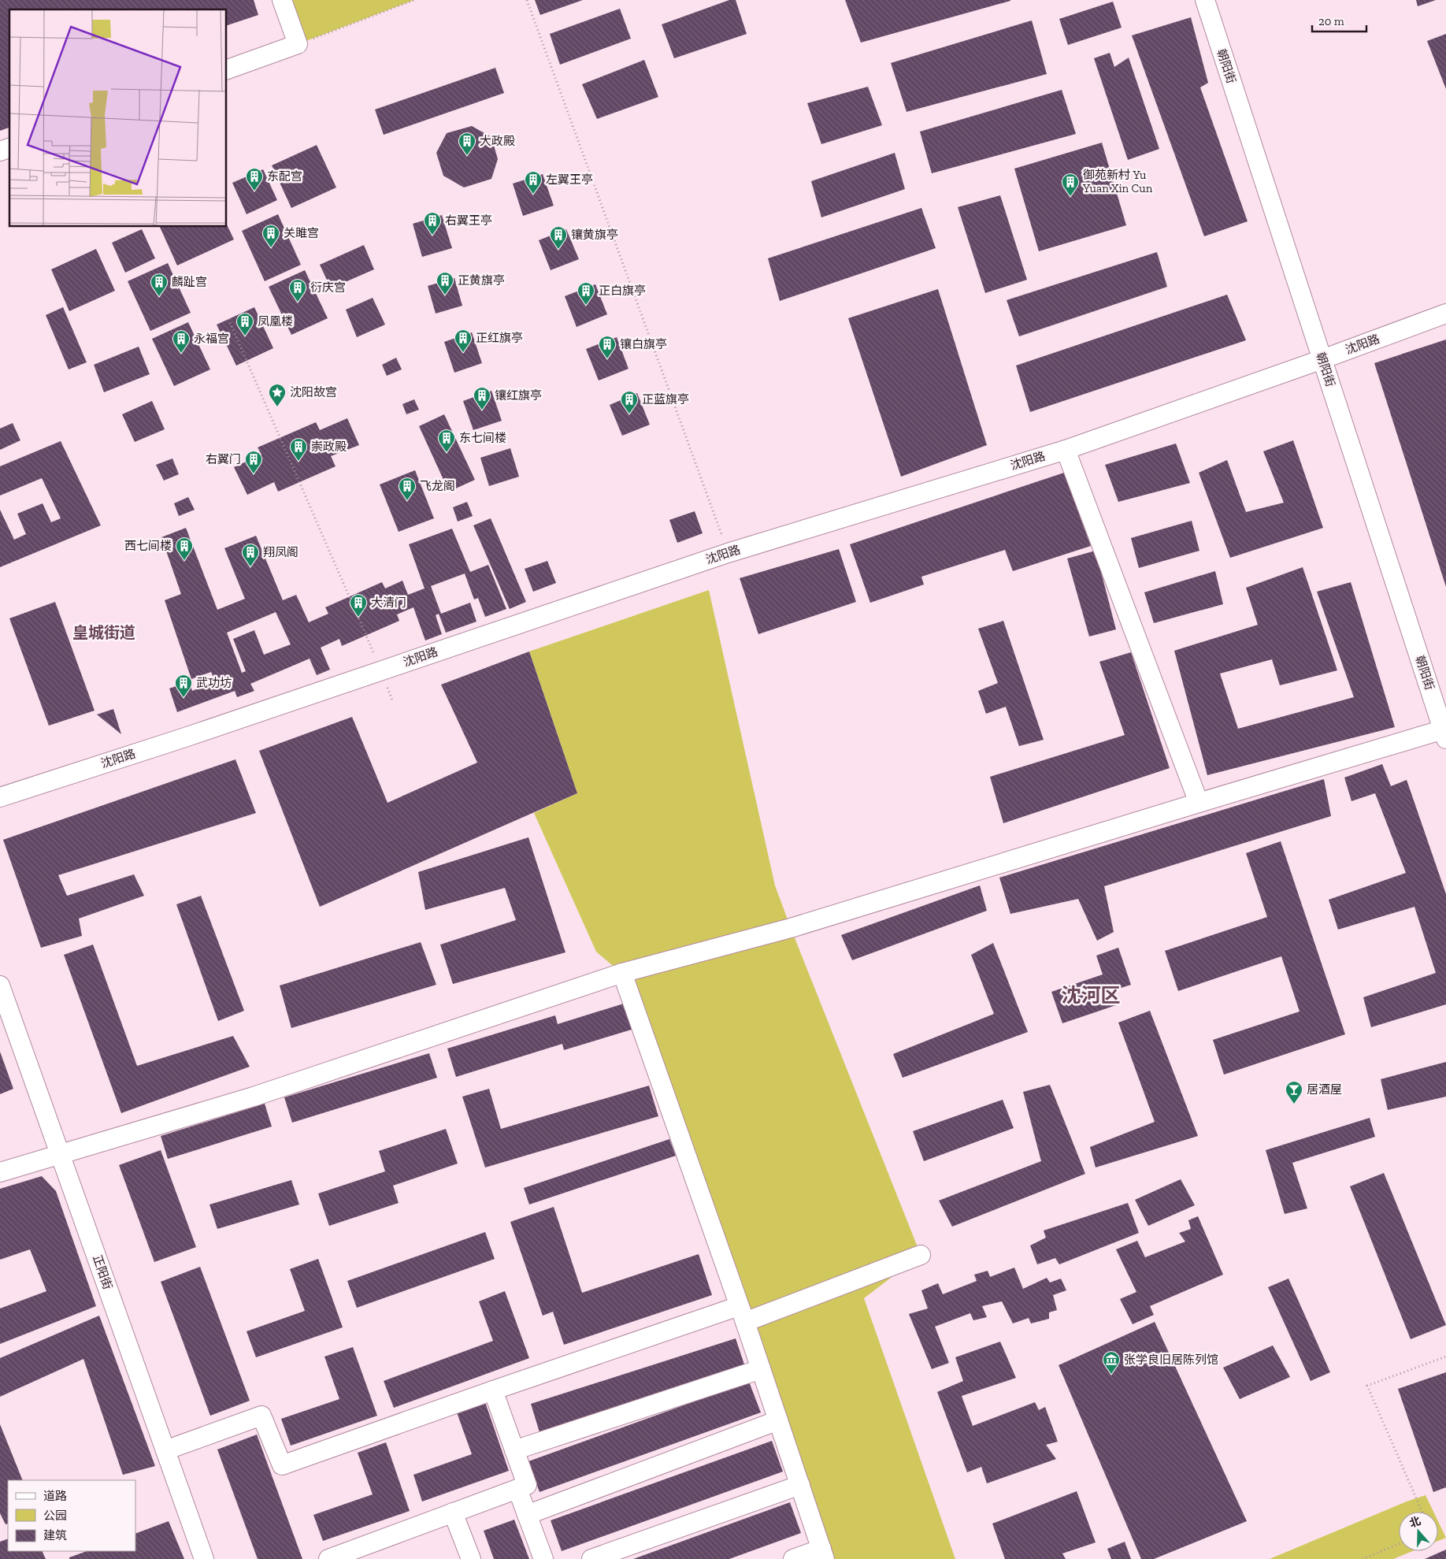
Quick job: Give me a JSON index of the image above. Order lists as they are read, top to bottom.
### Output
{
  "streets": {
    "street": ["朝阳街", "沈阳路", "正阳街"]
  },
  "crossings": [
    ["朝阳街", "沈阳路"]
  ],
  "districts": ["皇城街道", "沈河区"],
  "places": {
    "building": [
      "大政殿",
      "东配宫",
      "左翼王亭",
      "御苑新村 Yu Yuan Xin Cun",
      "右翼王亭",
      "关雎宫",
      "镶黄旗亭",
      "正黄旗亭",
      "麟趾宫",
      "衍庆宫",
      "正白旗亭",
      "凤凰楼",
      "正红旗亭",
      "永福宫",
      "镶白旗亭",
      "镶红旗亭",
      "正蓝旗亭",
      "东七间楼",
      "崇政殿",
      "右翼门",
      "飞龙阁",
      "西七间楼",
      "翔凤阁",
      "大清门",
      "武功坊"
    ],
    "place": ["沈阳故宫"],
    "bar": ["居酒屋"],
    "museum": ["张学良旧居陈列馆"]
  },
  "legend": ["道路", "公园", "建筑"],
  "scale_bar": "20 m",
  "north": "top"
}
